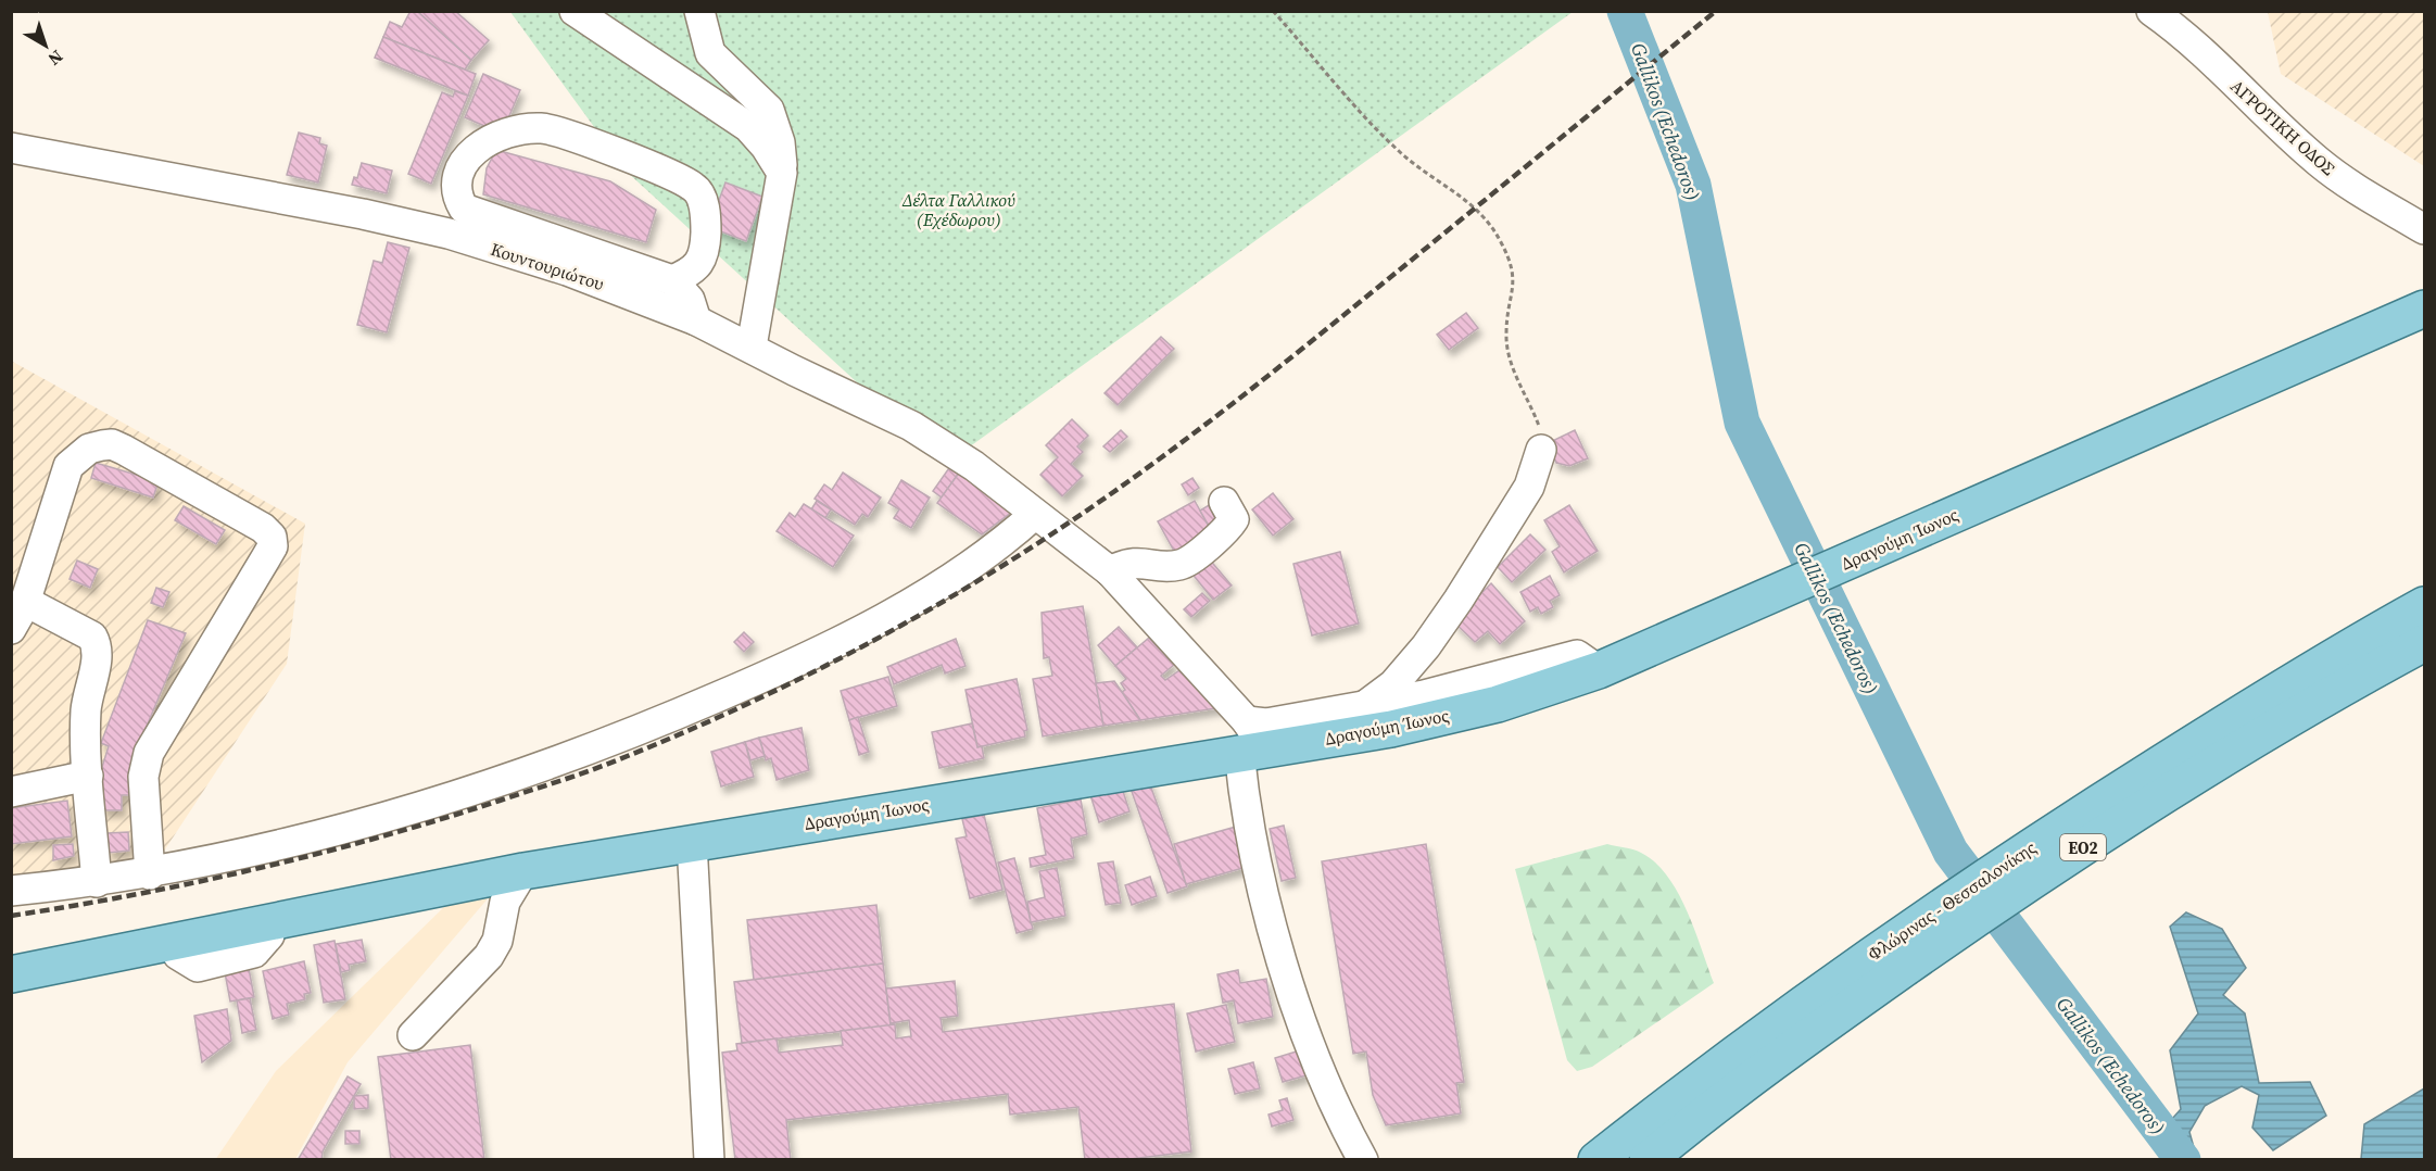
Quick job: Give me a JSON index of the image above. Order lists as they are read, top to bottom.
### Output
{
  "streets": {
    "main road": ["Δραγούμη Ίωνος", "ΕΟ2", "Φλώρινας - Θεσσαλονίκης"],
    "street": ["ΑΓΡΟΤΙΚΗ ΟΔΟΣ", "Κουντουριώτου"]
  },
  "crossings": [
    ["Κουντουριώτου", "Δραγούμη Ίωνος"]
  ],
  "water": ["Gallikos (Echedoros)"],
  "parks": ["Δέλτα Γαλλικού (Εχέδωρου)"],
  "north": "bottom right"
}
